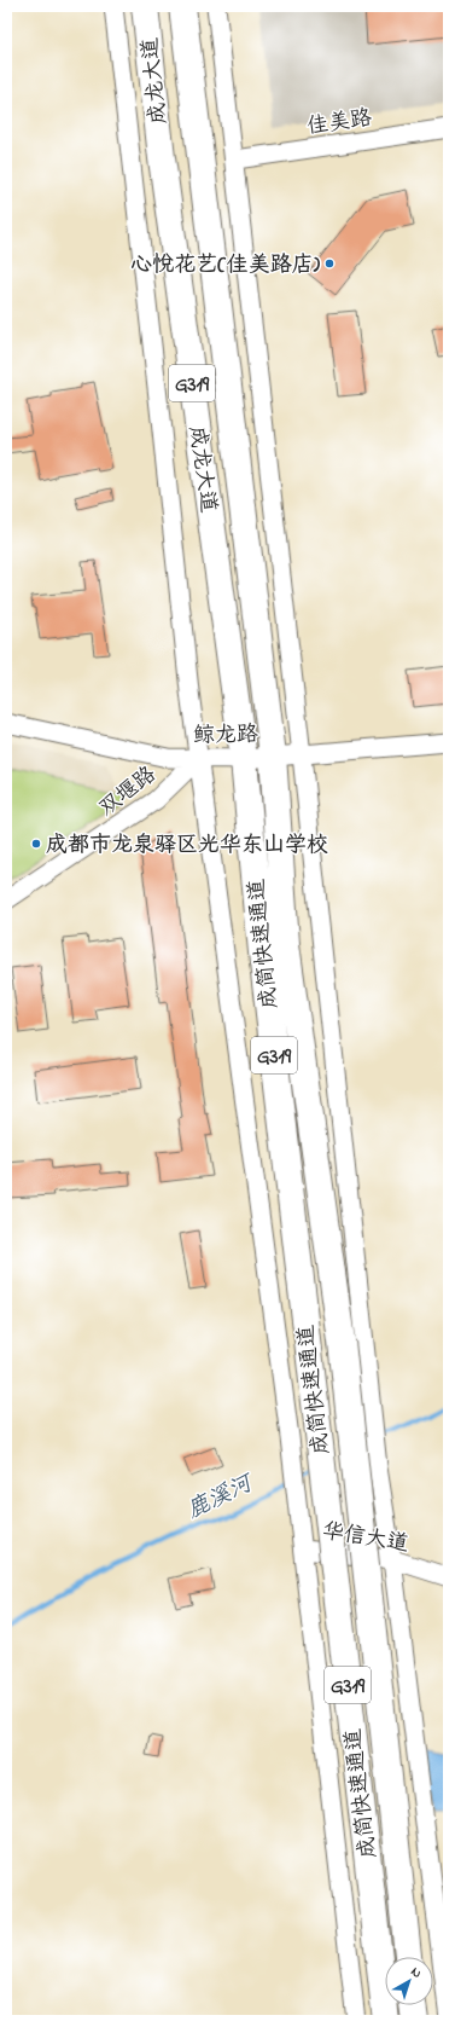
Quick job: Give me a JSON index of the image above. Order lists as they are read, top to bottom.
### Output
{
  "streets": {
    "highway": ["成龙大道", "G319", "成简快速通道"],
    "street": [
      "佳美路",
      "鲸龙路",
      "双堰路",
      "华信大道"
    ]
  },
  "crossings": [
    ["成龙大道", "鲸龙路"],
    ["成龙大道", "成简快速通道"],
    ["鲸龙路", "双堰路"],
    ["鲸龙路", "成简快速通道"]
  ],
  "water": ["鹿溪河"],
  "places": ["心悦花艺(佳美路店)", "成都市龙泉驿区光华东山学校"],
  "north": "top right"
}
